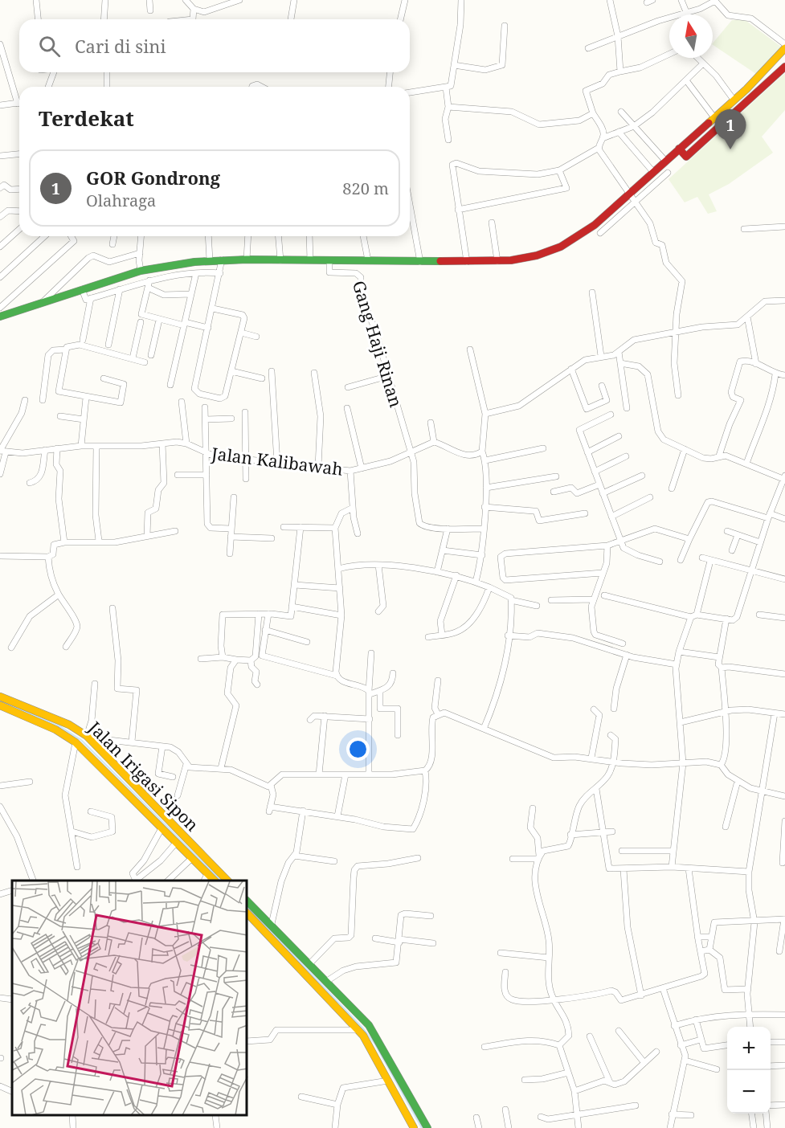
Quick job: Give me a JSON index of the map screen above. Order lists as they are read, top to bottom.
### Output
{
  "streets": {
    "street": ["Gang Haji Rinan", "Jalan Kalibawah", "Jalan Irigasi Sipon"]
  },
  "crossings": [
    ["Gang Haji Rinan", "Jalan Kalibawah"]
  ],
  "north": "top",
  "page": {
    "search": "Cari di sini",
    "heading": "Terdekat",
    "pins": "1",
    "list": [
      {
        "mark": "1",
        "name": "GOR Gondrong",
        "note": "Olahraga",
        "value": "820 m"
      }
    ],
    "map_buttons": ["+", "−"]
  }
}
